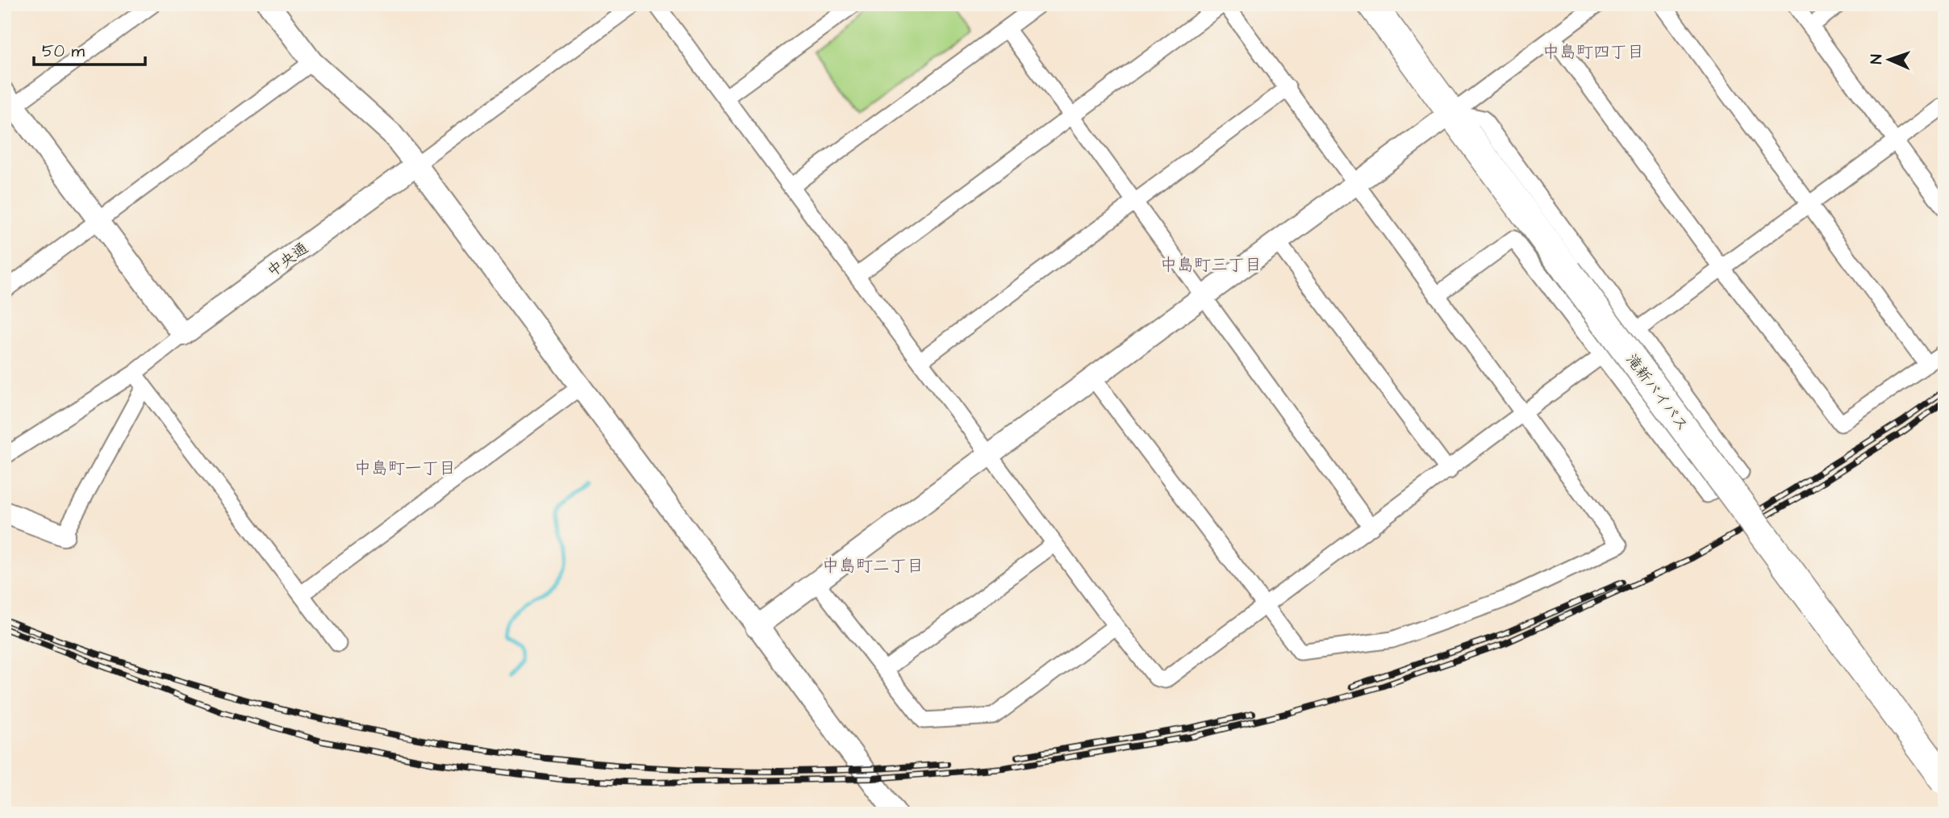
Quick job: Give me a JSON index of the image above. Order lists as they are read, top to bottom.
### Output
{
  "streets": {
    "highway": ["滝新バイパス"],
    "street": ["中央通"]
  },
  "districts": [
    "中島町四丁目",
    "中島町三丁目",
    "中島町一丁目",
    "中島町二丁目"
  ],
  "scale_bar": "50 m",
  "north": "left"
}
